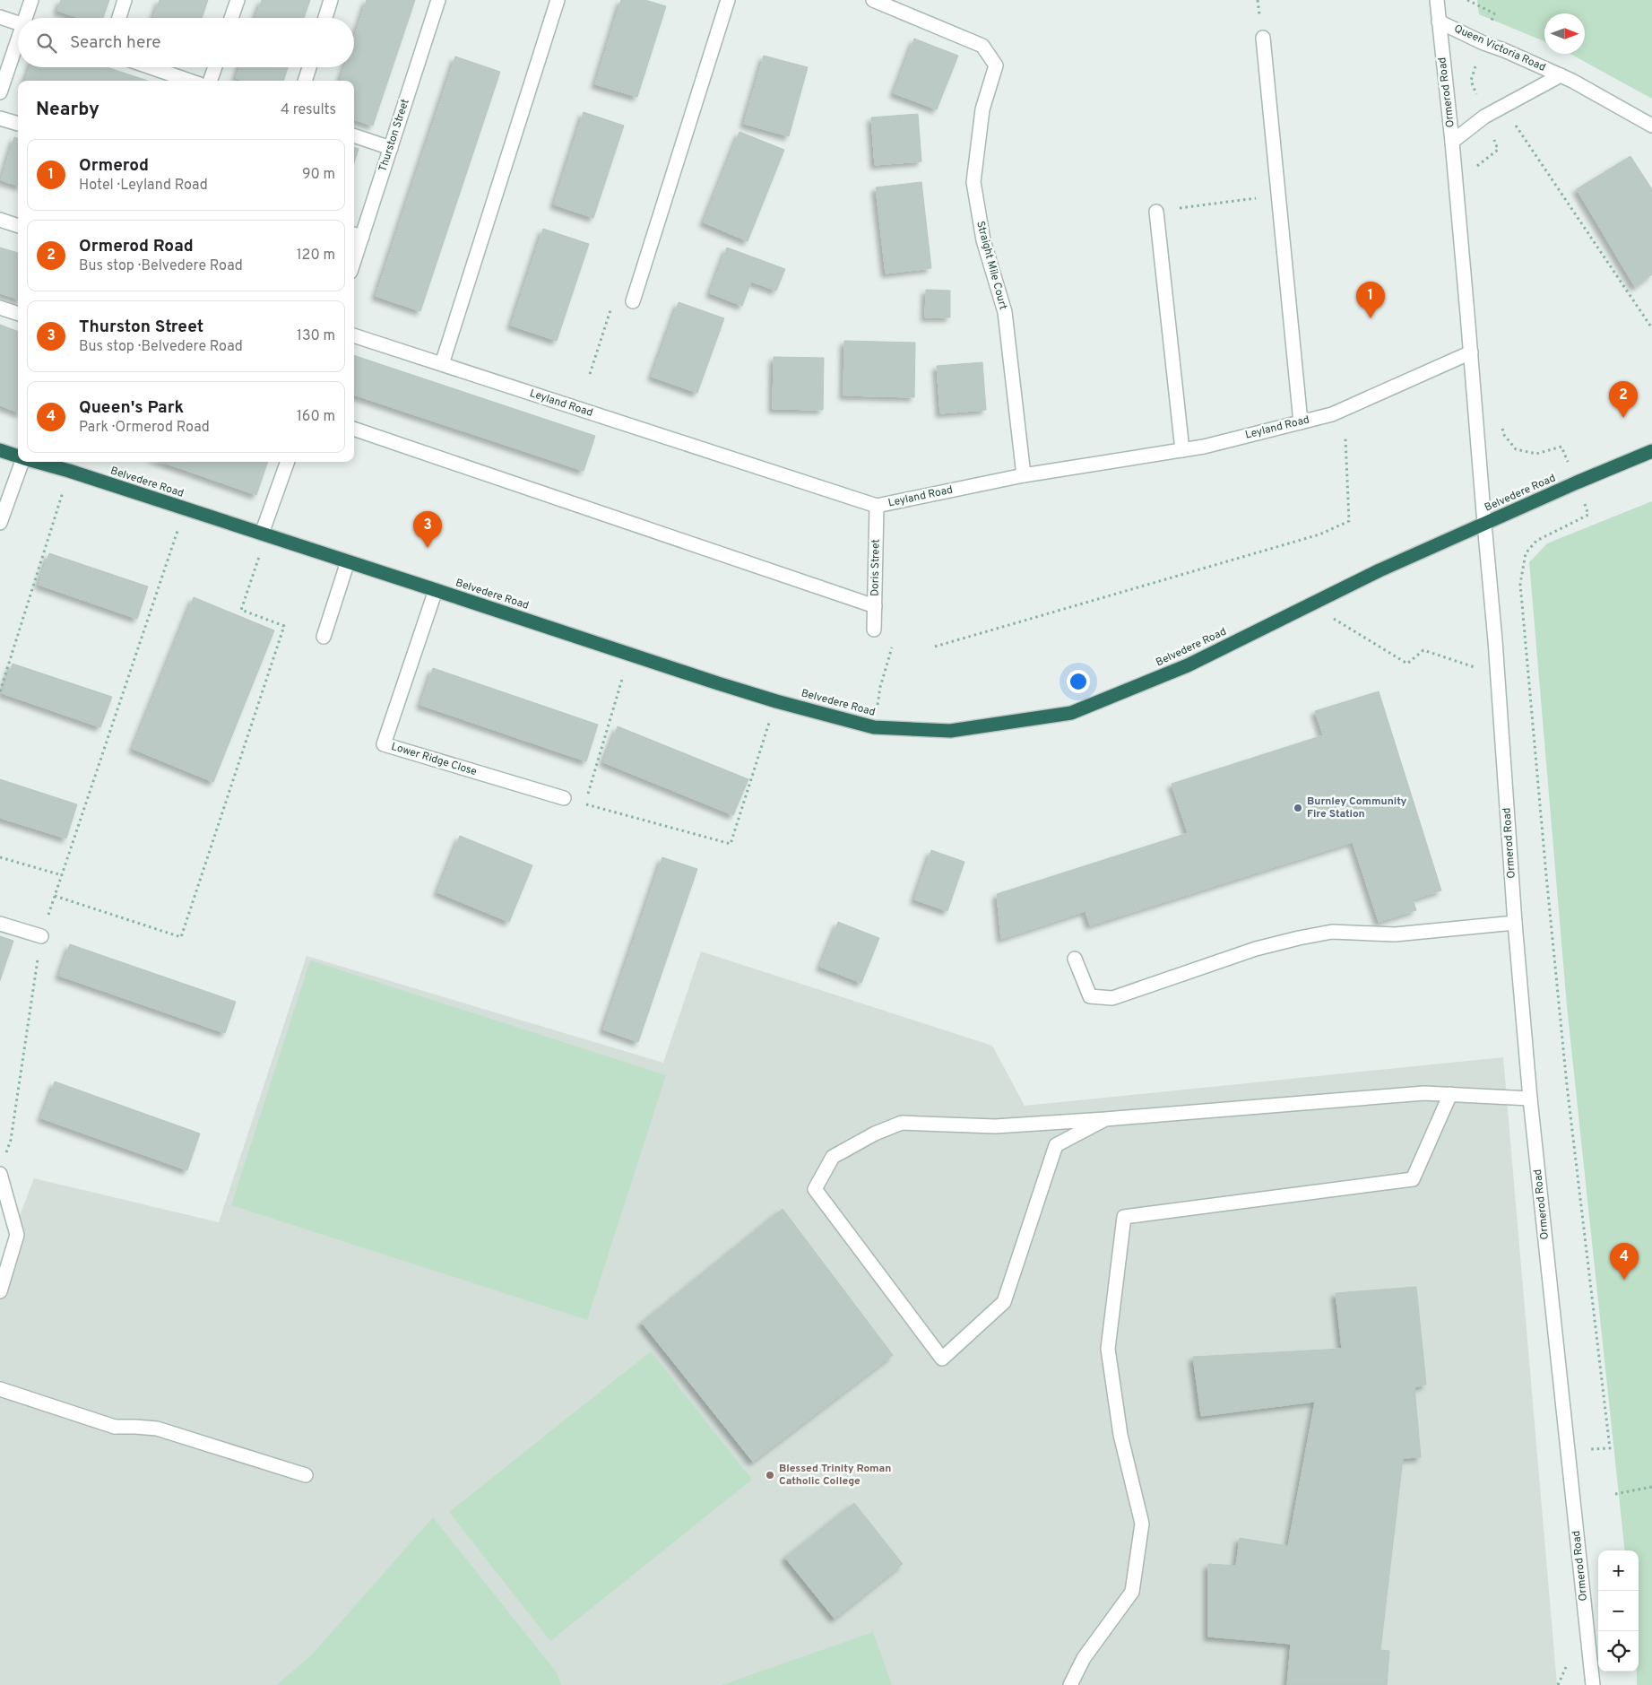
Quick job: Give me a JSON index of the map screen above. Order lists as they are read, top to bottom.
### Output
{
  "streets": {
    "highway": ["Belvedere Road"],
    "street": [
      "Queen Victoria Road",
      "Ormerod Road",
      "Thurston Street",
      "Straight Mile Court",
      "Leyland Road",
      "Doris Street",
      "Lower Ridge Close"
    ]
  },
  "crossings": [
    ["Queen Victoria Road", "Ormerod Road"],
    ["Ormerod Road", "Leyland Road"],
    ["Ormerod Road", "Belvedere Road"],
    ["Straight Mile Court", "Leyland Road"],
    ["Leyland Road", "Doris Street"],
    ["Belvedere Road", "Lower Ridge Close"]
  ],
  "places": ["Burnley Community Fire Station", "Blessed Trinity Roman Catholic College"],
  "north": "right",
  "page": {
    "search": "Search here",
    "heading": ["Nearby", "4 results"],
    "list": [
      {
        "mark": "1",
        "name": "Ormerod",
        "note": "Hotel · Leyland Road",
        "value": "90 m"
      },
      {
        "mark": "2",
        "name": "Ormerod Road",
        "note": "Bus stop · Belvedere Road",
        "value": "120 m"
      },
      {
        "mark": "3",
        "name": "Thurston Street",
        "note": "Bus stop · Belvedere Road",
        "value": "130 m"
      },
      {
        "mark": "4",
        "name": "Queen's Park",
        "note": "Park · Ormerod Road",
        "value": "160 m"
      }
    ],
    "pins": [
      "1",
      "2",
      "3",
      "4"
    ],
    "map_buttons": ["+", "−"]
  }
}
